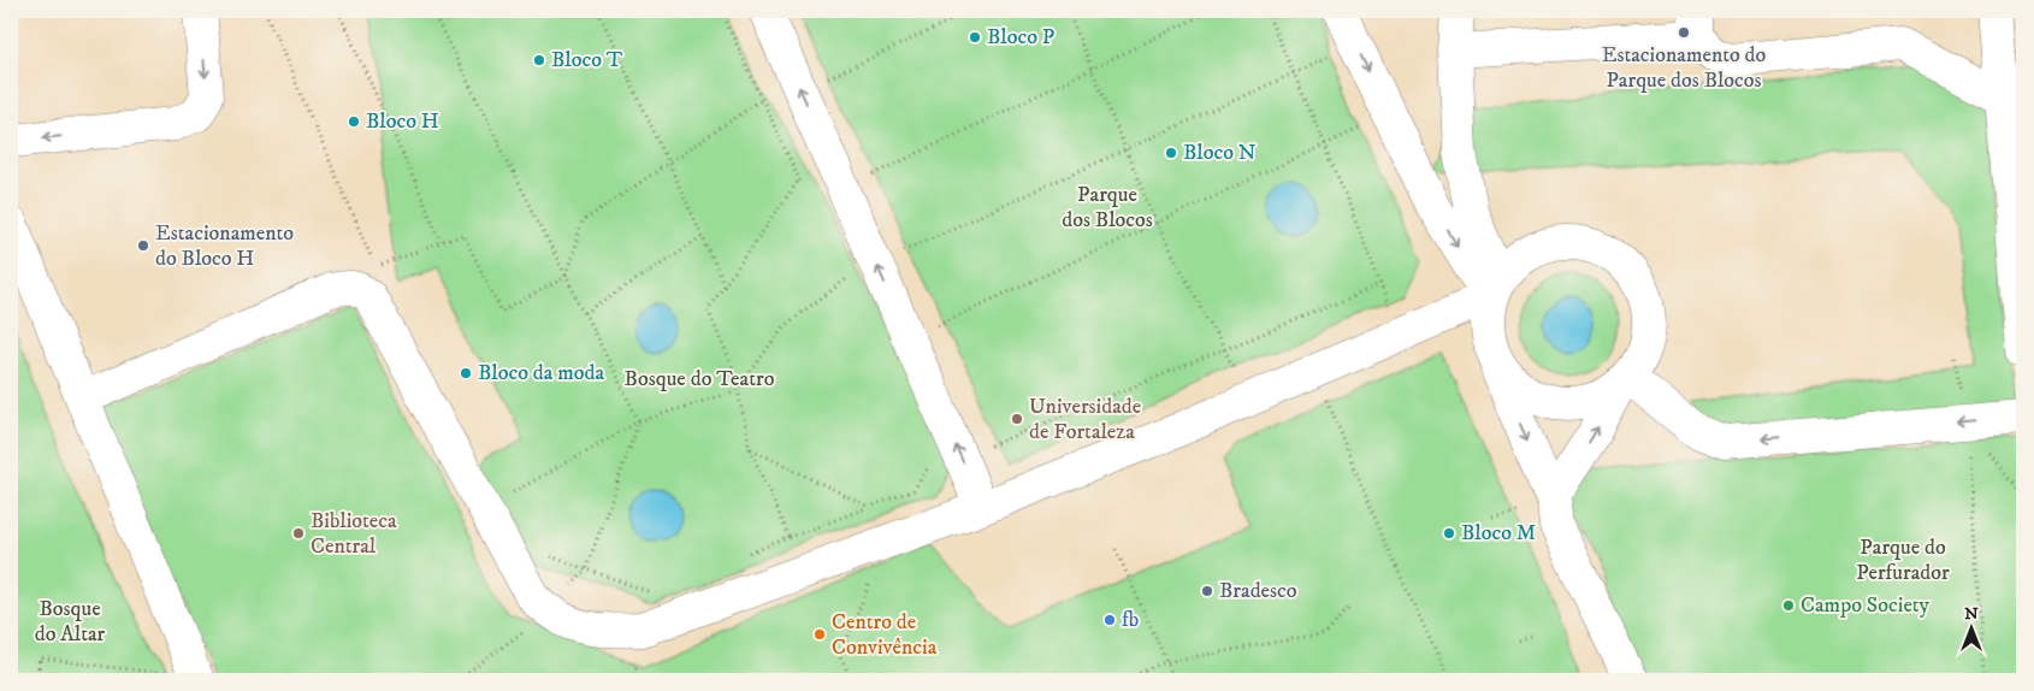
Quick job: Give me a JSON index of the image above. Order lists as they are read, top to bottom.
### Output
{
  "parks": [
    "Parque dos Blocos",
    "Bosque do Teatro",
    "Parque do Perfurador",
    "Bosque do Altar"
  ],
  "places": [
    "Estacionamento do Parque dos Blocos",
    "Bloco P",
    "Bloco T",
    "Bloco H",
    "Bloco N",
    "Estacionamento do Bloco H",
    "Bloco da moda",
    "Universidade de Fortaleza",
    "Biblioteca Central",
    "Bloco M",
    "Bradesco",
    "Campo Society",
    "fb",
    "Centro de Convivência"
  ],
  "north": "top"
}
